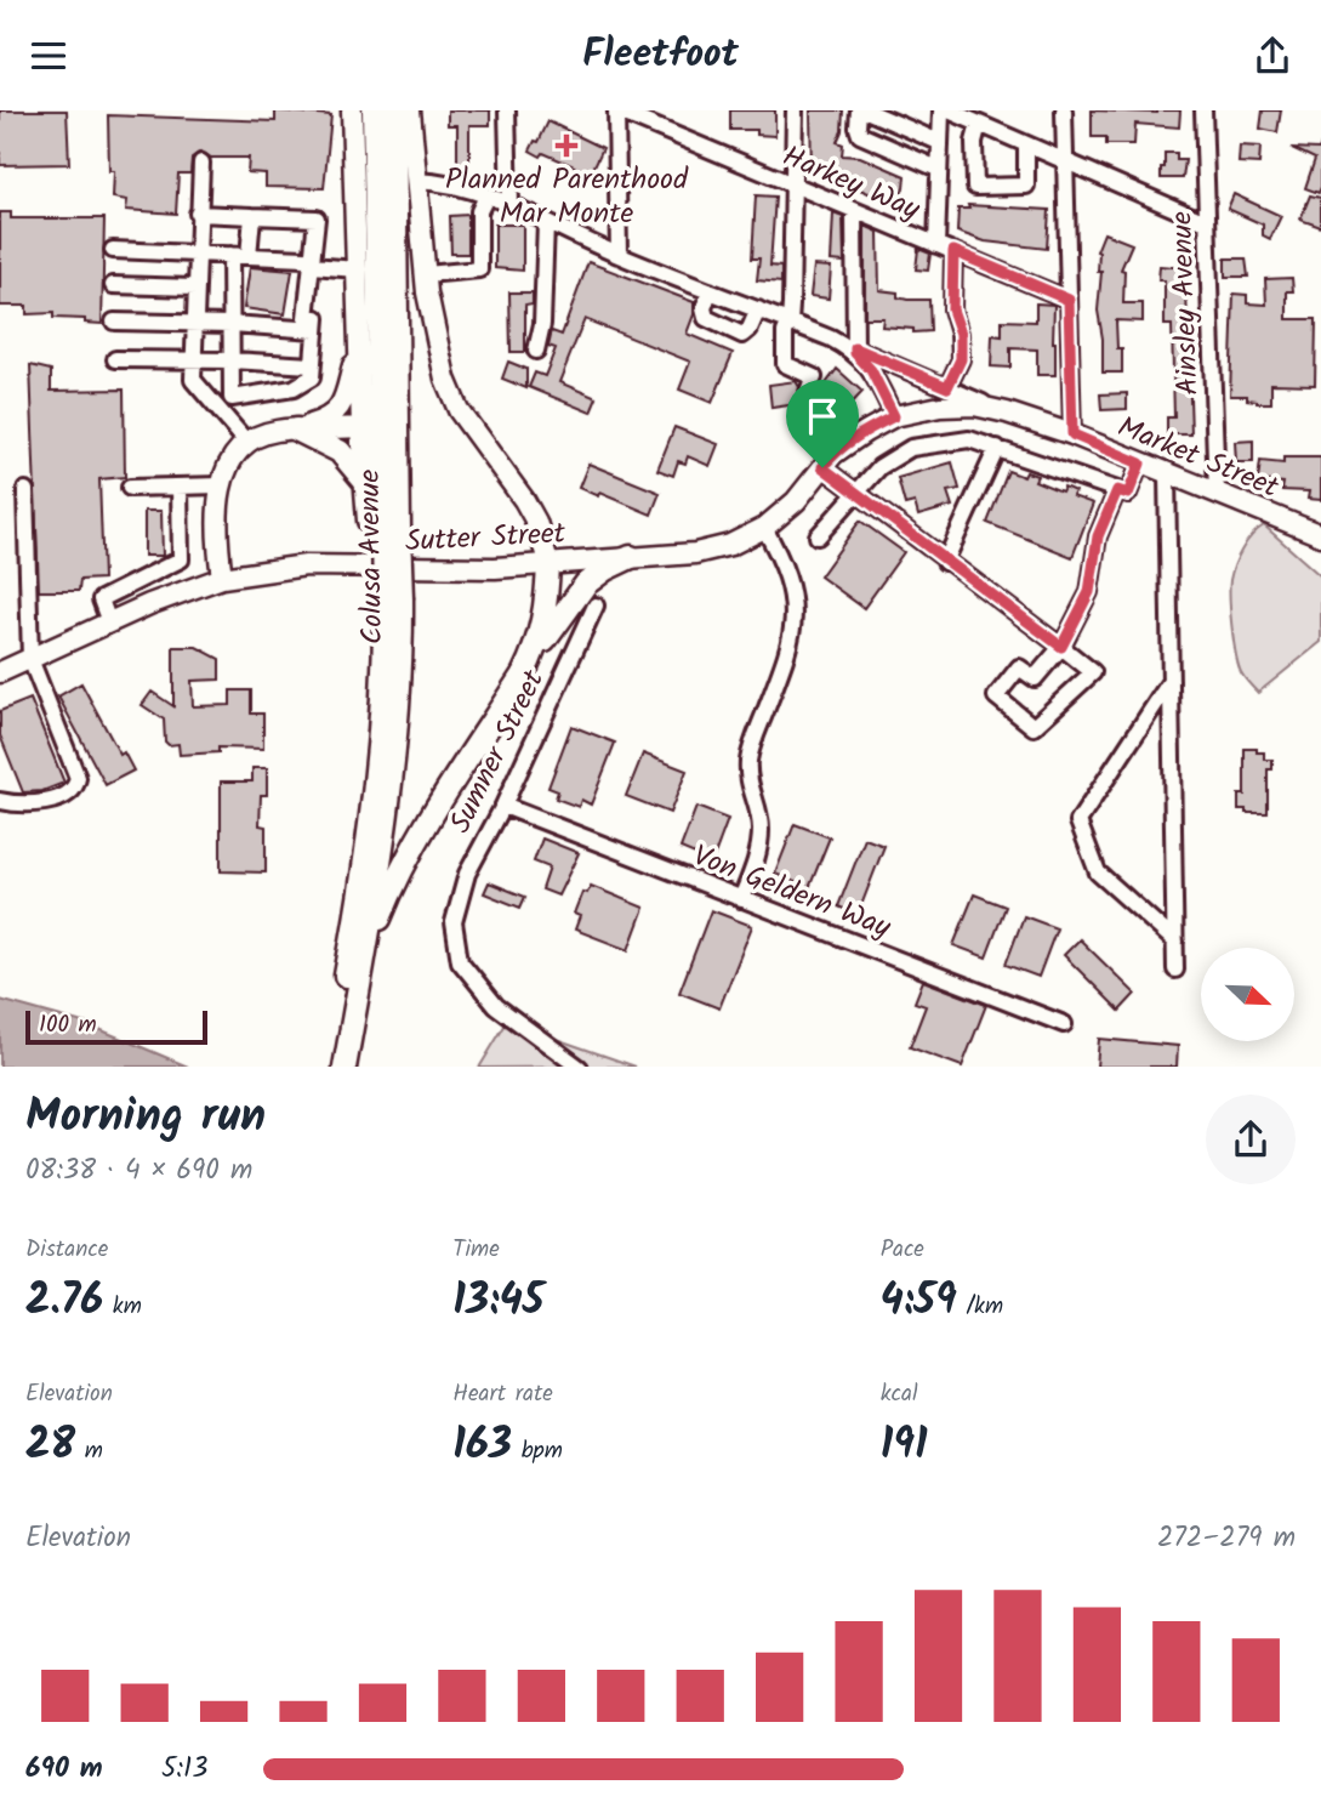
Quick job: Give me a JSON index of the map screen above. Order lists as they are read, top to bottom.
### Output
{
  "streets": {
    "highway": ["Colusa Avenue"],
    "main road": ["Market Street", "Sutter Street"],
    "street": [
      "Harkey Way",
      "Ainsley Avenue",
      "Sumner Street",
      "Von Geldern Way"
    ]
  },
  "crossings": [
    ["Ainsley Avenue", "Market Street"],
    ["Market Street", "Sutter Street"],
    ["Sumner Street", "Von Geldern Way"]
  ],
  "places": {
    "health": ["Planned Parenthood Mar Monte"]
  },
  "scale_bar": "100 m",
  "north": "bottom right",
  "page": {
    "header": "Fleetfoot",
    "scale": "100 m",
    "heading": ["Morning run", "08:38 · 4 × 690 m"],
    "stats": [
      ["Distance", "2.76 km"],
      ["Time", "13:45"],
      ["Pace", "4:59 /km"],
      ["Elevation", "28 m"],
      ["Heart rate", "163 bpm"],
      ["kcal", "191"]
    ],
    "chart": ["Elevation", "272–279 m"],
    "list": [
      {
        "name": "690 m",
        "note": "5:13"
      }
    ]
  }
}
